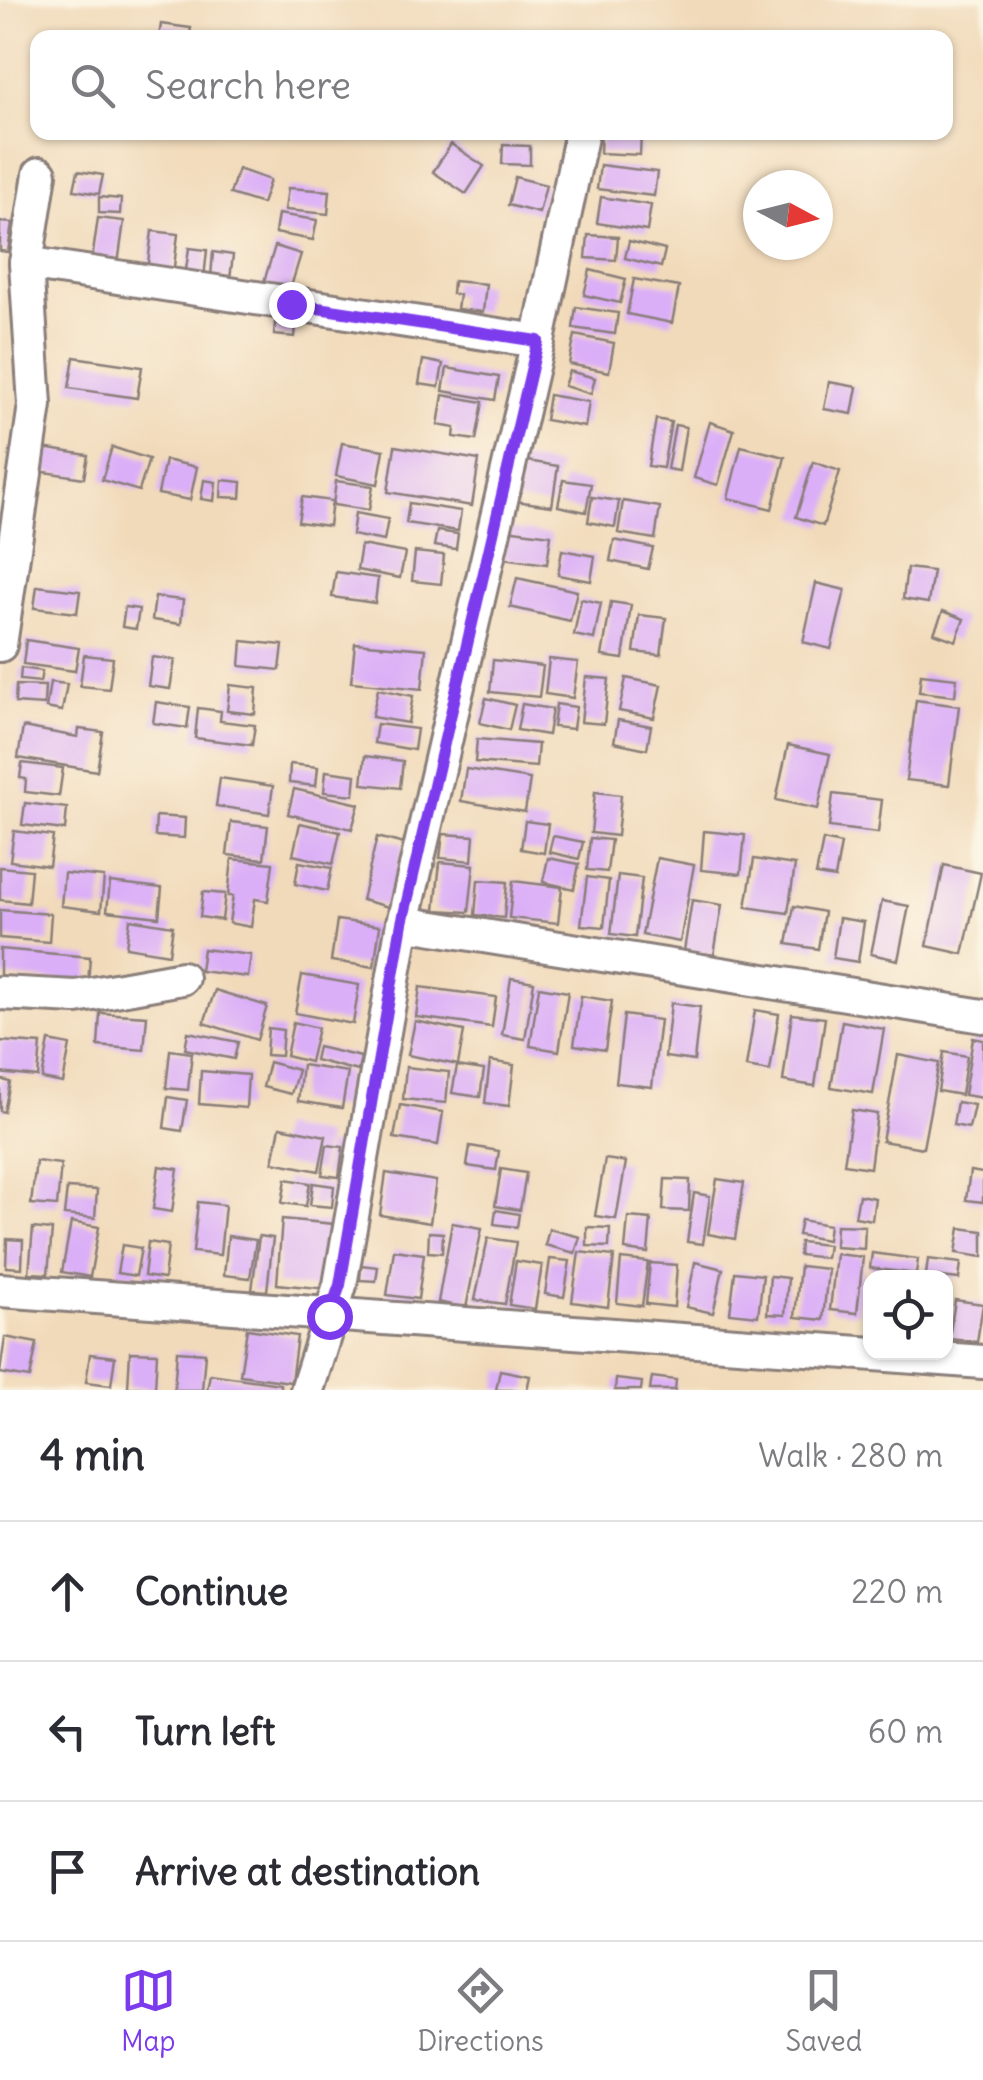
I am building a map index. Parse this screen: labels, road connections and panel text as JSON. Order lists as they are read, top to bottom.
{
  "north": "right",
  "page": {
    "search": "Search here",
    "heading": ["4 min", "Walk · 280 m"],
    "list": [
      ["Continue", "220 m"],
      ["Turn left", "60 m"],
      "Arrive at destination"
    ],
    "nav": ["Map", "Directions", "Saved"]
  }
}
